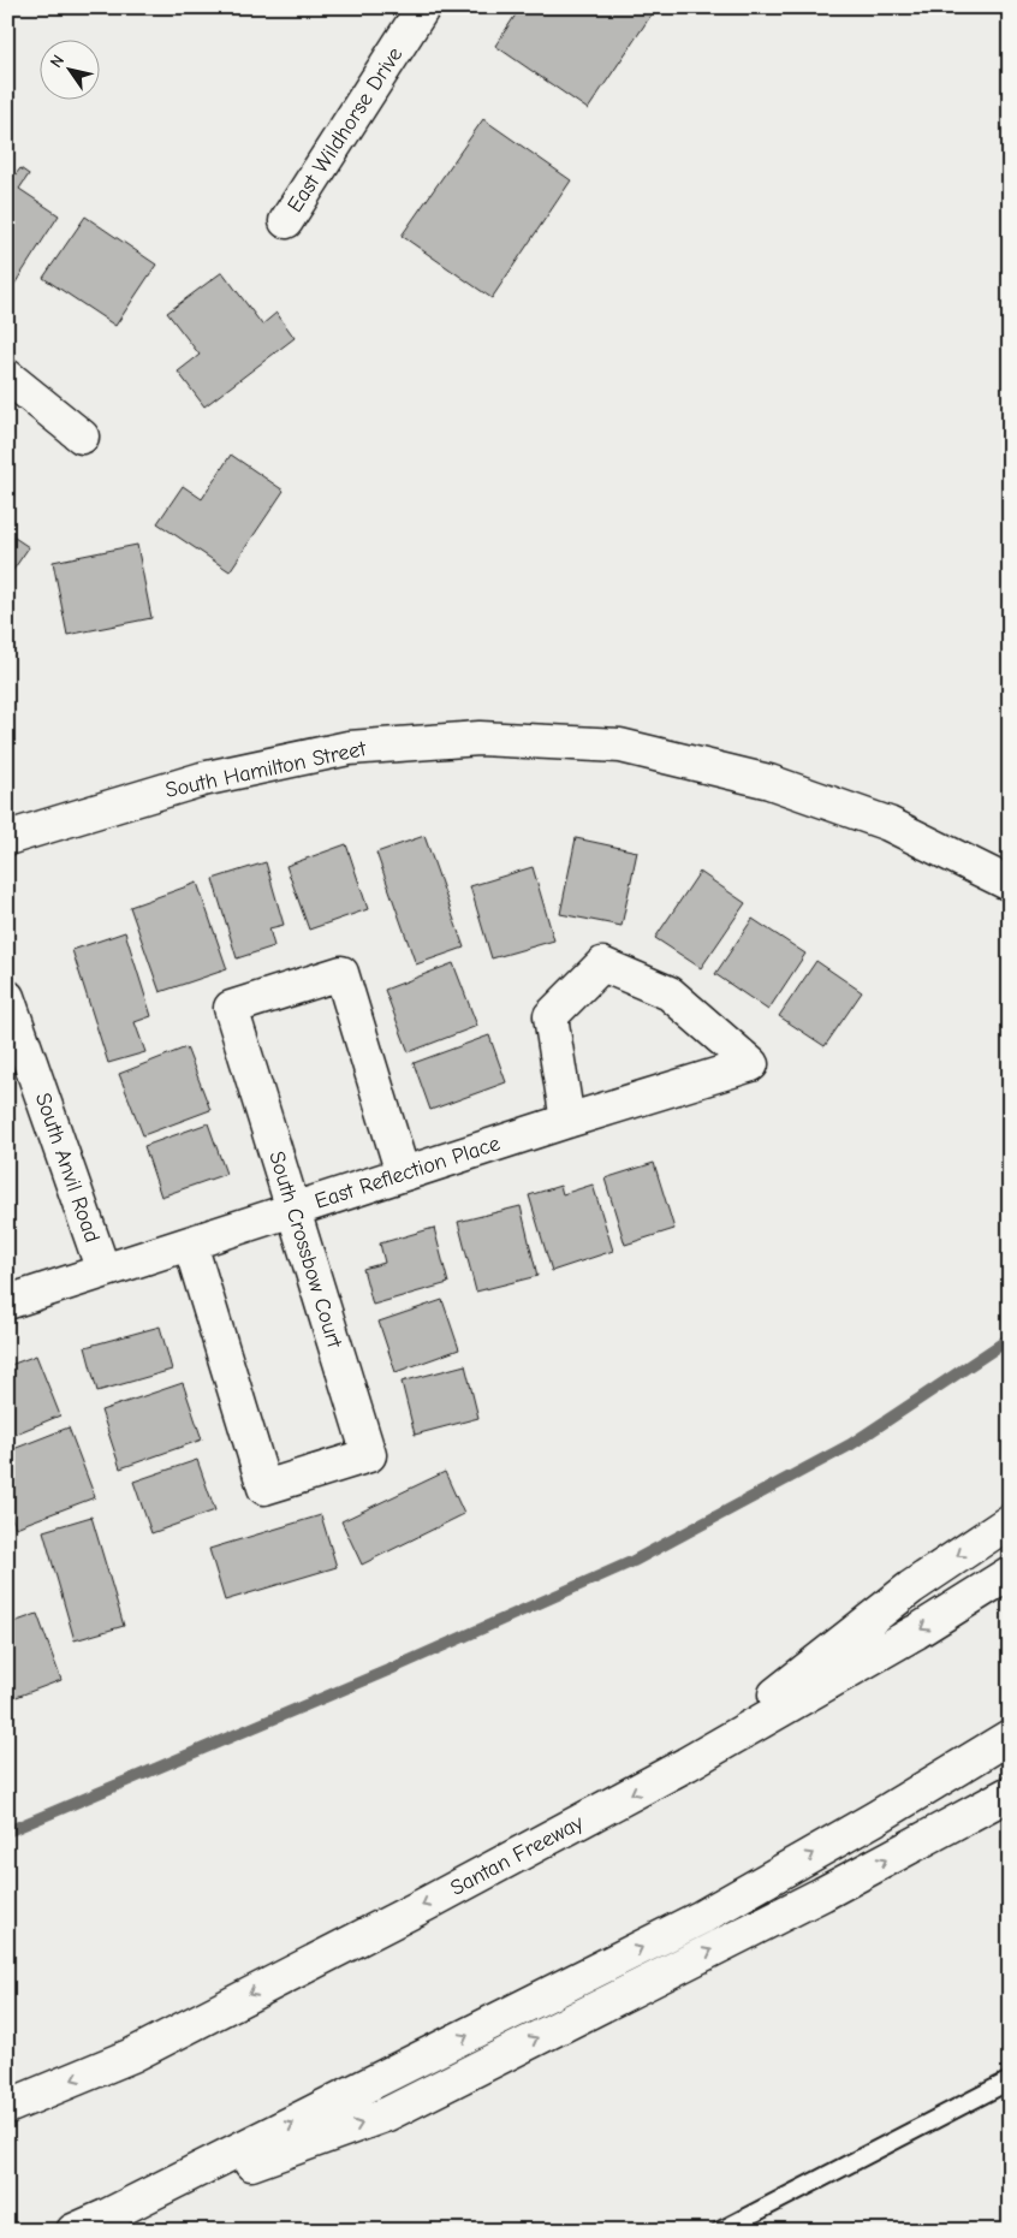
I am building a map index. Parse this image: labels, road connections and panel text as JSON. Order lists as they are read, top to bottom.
{
  "streets": {
    "main road": [
      "East Wildhorse Drive",
      "South Hamilton Street",
      "South Anvil Road",
      "East Reflection Place",
      "South Crossbow Court",
      "Santan Freeway"
    ]
  },
  "crossings": [
    ["South Anvil Road", "East Reflection Place"],
    ["East Reflection Place", "South Crossbow Court"]
  ],
  "north": "top left"
}
